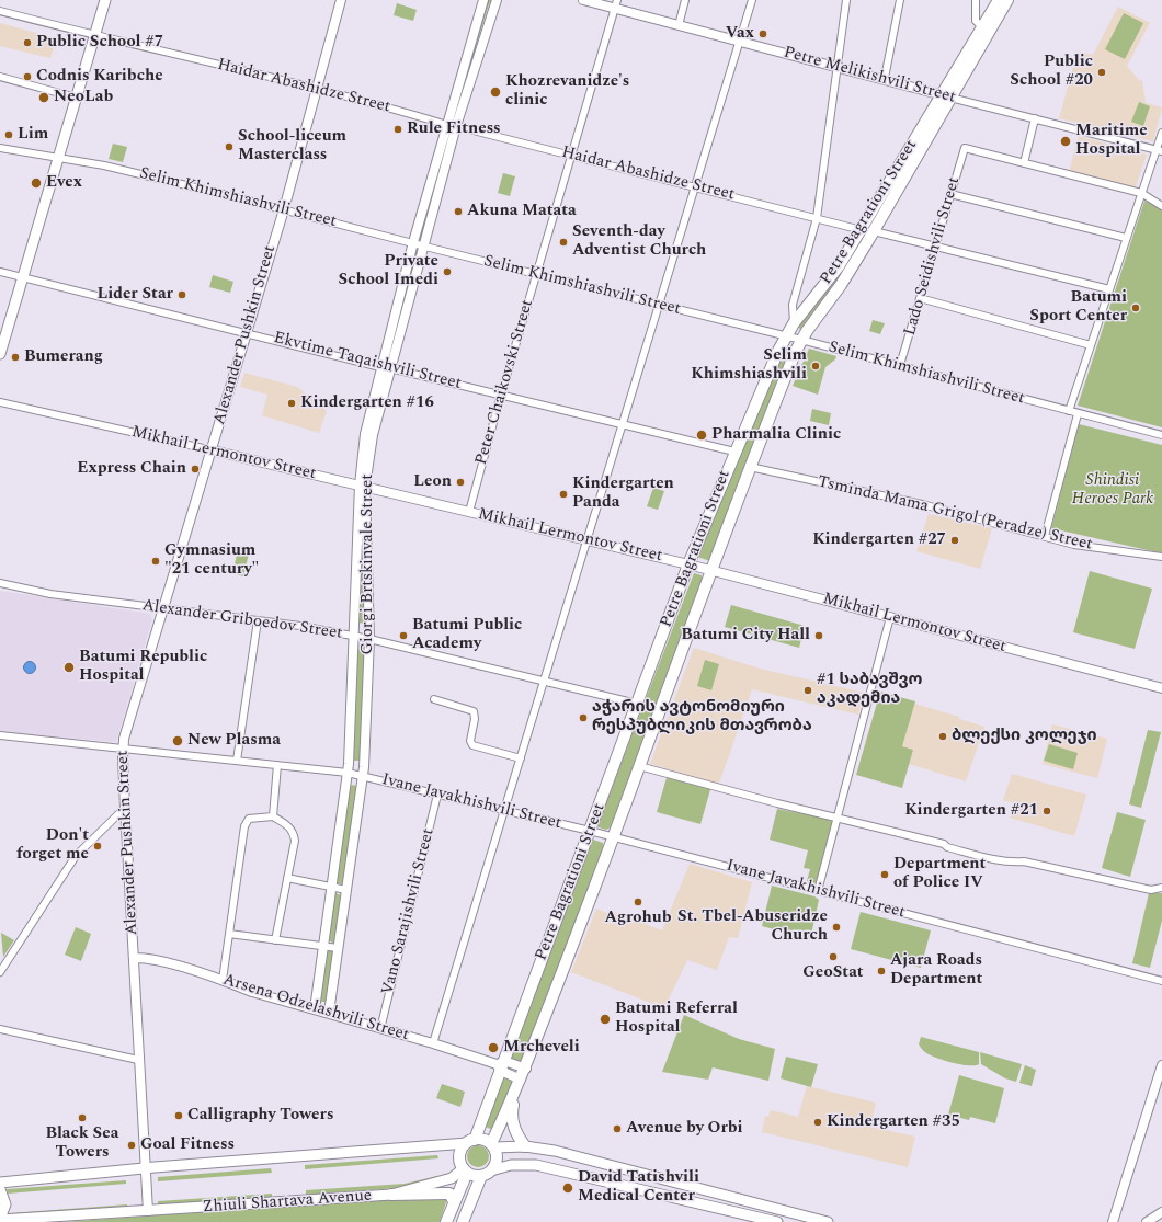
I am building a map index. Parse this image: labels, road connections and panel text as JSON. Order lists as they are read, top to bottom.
{
  "streets": {
    "main road": ["Petre Bagrationi Street", "Zhiuli Shartava Avenue"],
    "street": [
      "Petre Melikishvili Street",
      "Haidar Abashidze Street",
      "Selim Khimshiashvili Street",
      "Lado Seidishvili Street",
      "Alexander Pushkin Street",
      "Ekvtime Taqaishvili Street",
      "Peter Chaikovski Street",
      "Mikhail Lermontov Street",
      "Tsminda Mama Grigol (Peradze) Street",
      "Giorgi Brtskinvale Street",
      "Alexander Griboedov Street",
      "Ivane Javakhishvili Street",
      "Vano Sarajishvili Street",
      "Arsena Odzelashvili Street"
    ]
  },
  "crossings": [
    ["Petre Melikishvili Street", "Petre Bagrationi Street"],
    ["Petre Melikishvili Street", "Peter Chaikovski Street"],
    ["Haidar Abashidze Street", "Petre Bagrationi Street"],
    ["Haidar Abashidze Street", "Alexander Pushkin Street"],
    ["Haidar Abashidze Street", "Peter Chaikovski Street"],
    ["Haidar Abashidze Street", "Giorgi Brtskinvale Street"],
    ["Selim Khimshiashvili Street", "Petre Bagrationi Street"],
    ["Selim Khimshiashvili Street", "Lado Seidishvili Street"],
    ["Selim Khimshiashvili Street", "Alexander Pushkin Street"],
    ["Selim Khimshiashvili Street", "Peter Chaikovski Street"],
    ["Selim Khimshiashvili Street", "Giorgi Brtskinvale Street"],
    ["Petre Bagrationi Street", "Ekvtime Taqaishvili Street"],
    ["Petre Bagrationi Street", "Mikhail Lermontov Street"],
    ["Petre Bagrationi Street", "Tsminda Mama Grigol (Peradze) Street"],
    ["Petre Bagrationi Street", "Alexander Griboedov Street"],
    ["Petre Bagrationi Street", "Ivane Javakhishvili Street"],
    ["Petre Bagrationi Street", "Arsena Odzelashvili Street"],
    ["Petre Bagrationi Street", "Zhiuli Shartava Avenue"],
    ["Alexander Pushkin Street", "Ekvtime Taqaishvili Street"],
    ["Alexander Pushkin Street", "Mikhail Lermontov Street"],
    ["Alexander Pushkin Street", "Alexander Griboedov Street"],
    ["Alexander Pushkin Street", "Ivane Javakhishvili Street"],
    ["Alexander Pushkin Street", "Arsena Odzelashvili Street"],
    ["Alexander Pushkin Street", "Zhiuli Shartava Avenue"],
    ["Ekvtime Taqaishvili Street", "Peter Chaikovski Street"],
    ["Ekvtime Taqaishvili Street", "Giorgi Brtskinvale Street"],
    ["Peter Chaikovski Street", "Mikhail Lermontov Street"],
    ["Mikhail Lermontov Street", "Giorgi Brtskinvale Street"],
    ["Giorgi Brtskinvale Street", "Alexander Griboedov Street"],
    ["Giorgi Brtskinvale Street", "Ivane Javakhishvili Street"],
    ["Giorgi Brtskinvale Street", "Arsena Odzelashvili Street"],
    ["Ivane Javakhishvili Street", "Vano Sarajishvili Street"],
    ["Vano Sarajishvili Street", "Arsena Odzelashvili Street"]
  ],
  "parks": ["Shindisi Heroes Park"],
  "places": [
    "Vax",
    "Public School #7",
    "Public School #20",
    "Codnis Karibche",
    "Khozrevanidze's clinic",
    "NeoLab",
    "Rule Fitness",
    "Lim",
    "Maritime Hospital",
    "School-liceum Masterclass",
    "Evex",
    "Akuna Matata",
    "Seventh-day Adventist Church",
    "Private School Imedi",
    "Lider Star",
    "Batumi Sport Center",
    "Bumerang",
    "Selim Khimshiashvili",
    "Kindergarten #16",
    "Pharmalia Clinic",
    "Express Chain",
    "Leon",
    "Kindergarten Panda",
    "Kindergarten #27",
    "Gymnasium \"21 century\"",
    "Batumi Public Academy",
    "Batumi City Hall",
    "Batumi Republic Hospital",
    "#1 საბავშვო აკადემია",
    "აჭარის ავტონომიური რესპუბლიკის მთავრობა",
    "ბლექსი კოლეჯი",
    "New Plasma",
    "Kindergarten #21",
    "Don't forget me",
    "Department of Police IV",
    "Agrohub",
    "St. Tbel-Abuseridze Church",
    "GeoStat",
    "Ajara Roads Department",
    "Batumi Referral Hospital",
    "Mrcheveli",
    "Calligraphy Towers",
    "Black Sea Towers",
    "Kindergarten #35",
    "Avenue by Orbi",
    "Goal Fitness",
    "David Tatishvili Medical Center"
  ]
}
